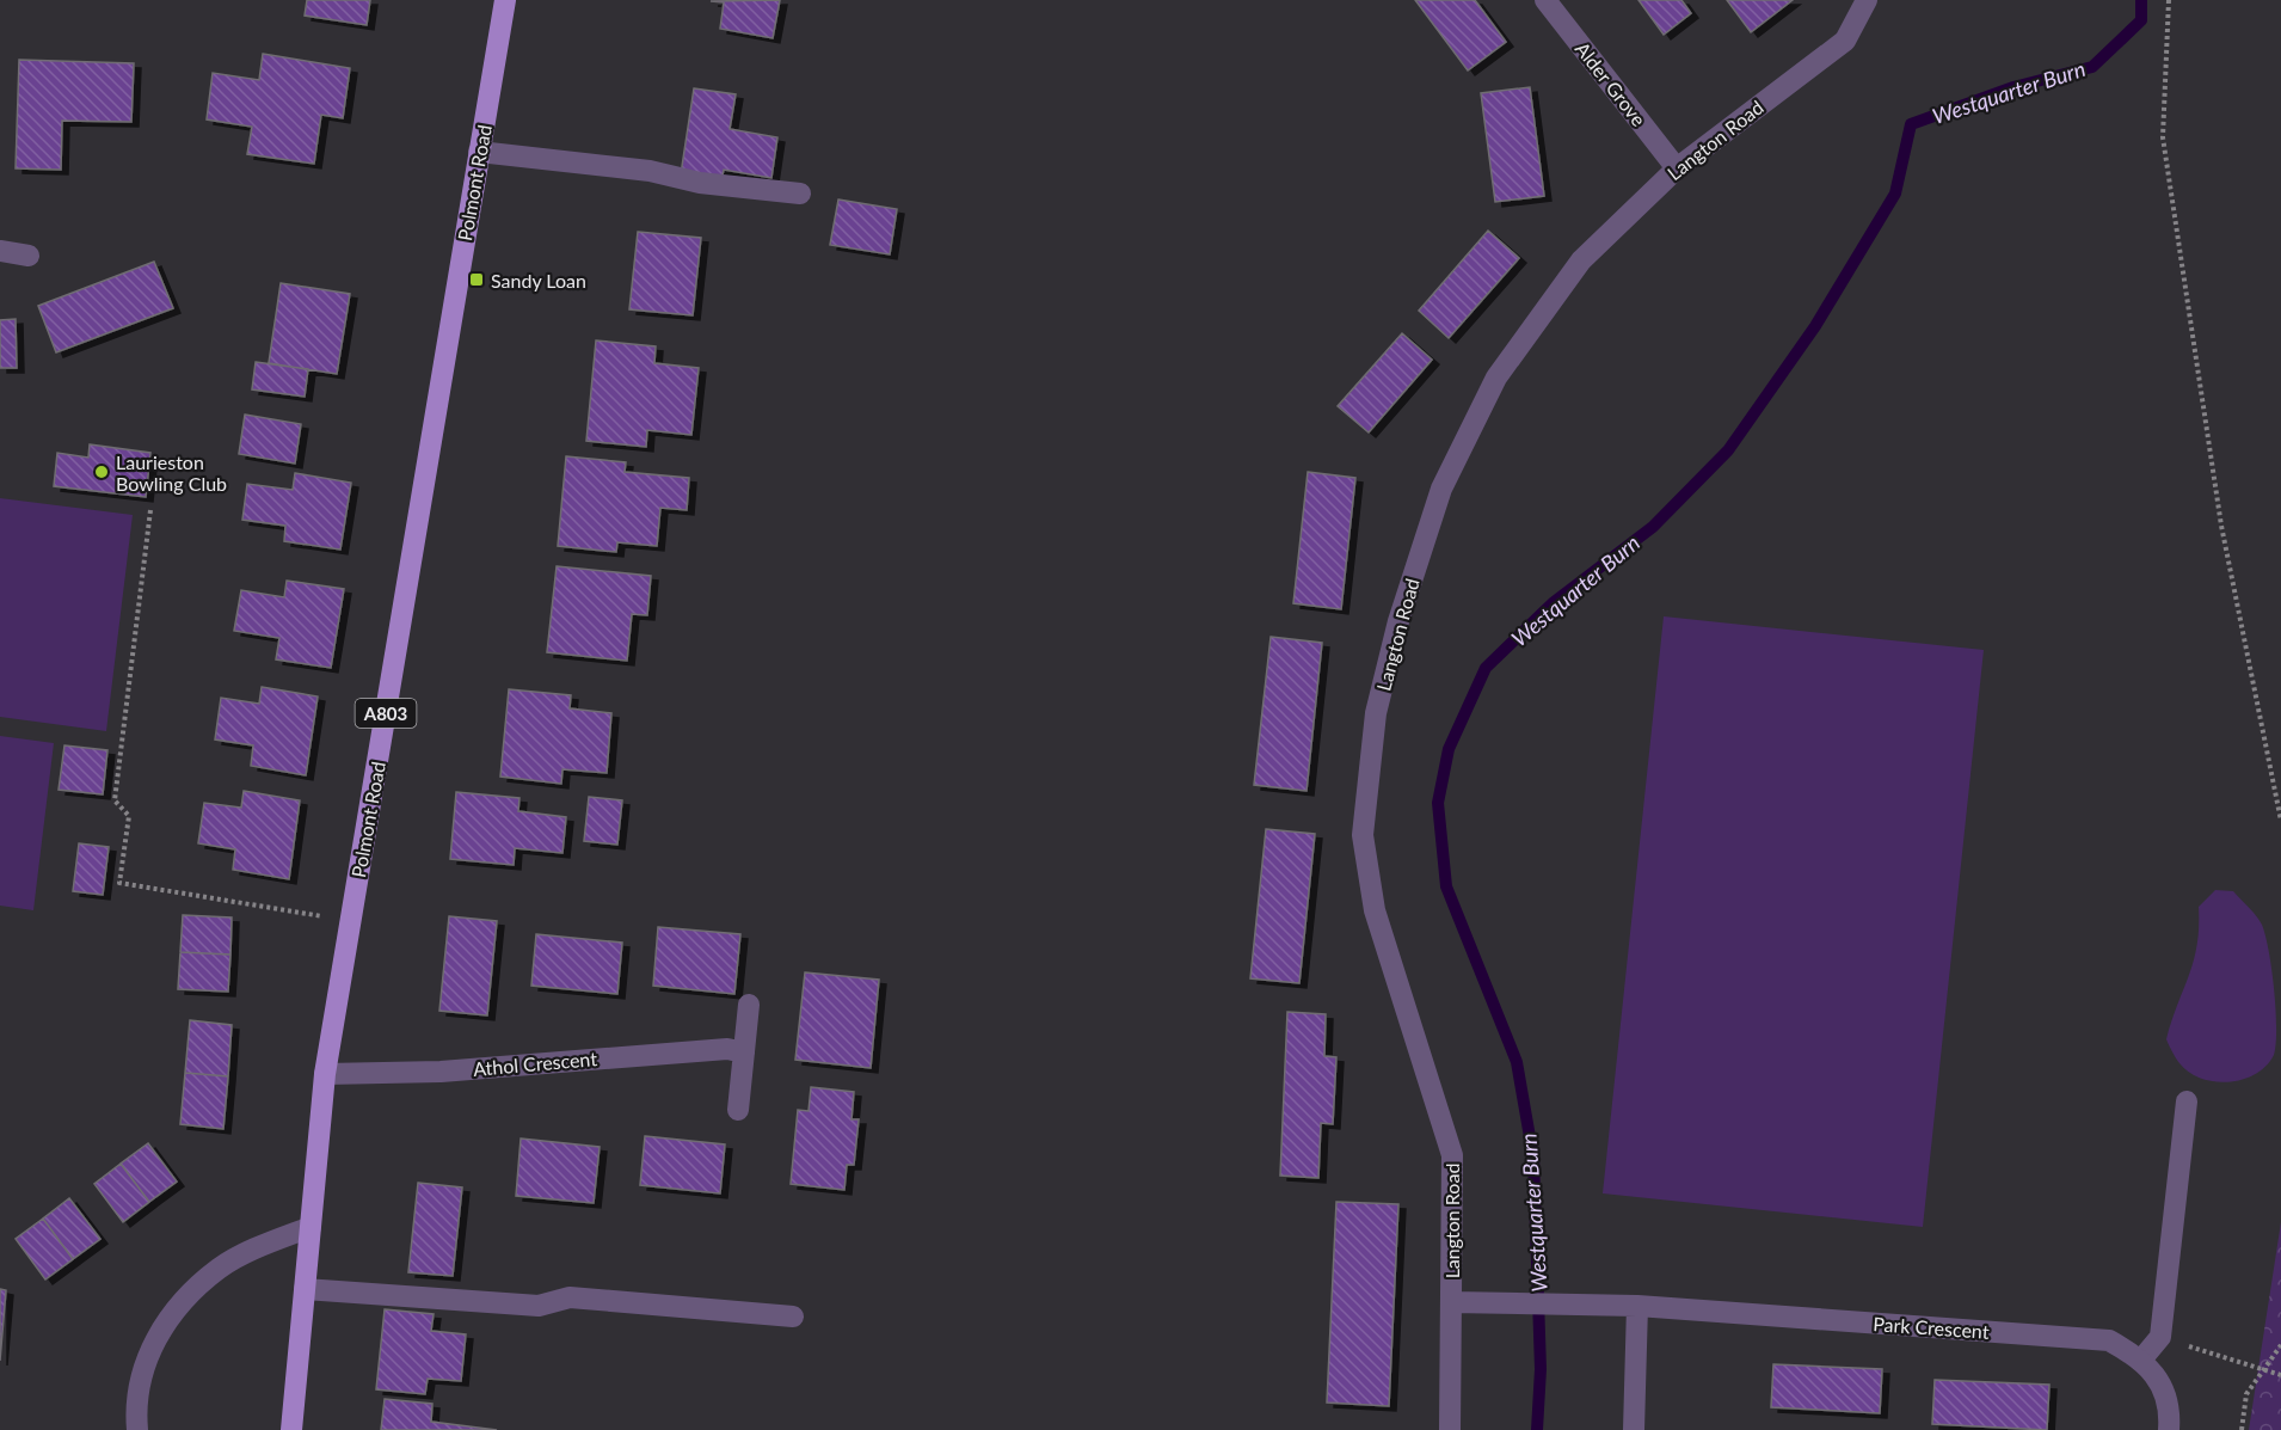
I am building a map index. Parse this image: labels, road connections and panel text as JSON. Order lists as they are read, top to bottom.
{
  "streets": {
    "main road": ["Polmont Road", "A803"],
    "street": [
      "Alder Grove",
      "Langton Road",
      "Athol Crescent",
      "Park Crescent"
    ]
  },
  "crossings": [
    ["Alder Grove", "Langton Road"],
    ["Langton Road", "Park Crescent"],
    ["Polmont Road", "Athol Crescent"]
  ],
  "water": ["Westquarter Burn"],
  "places": {
    "transit": ["Sandy Loan"],
    "other": ["Laurieston Bowling Club"]
  }
}
